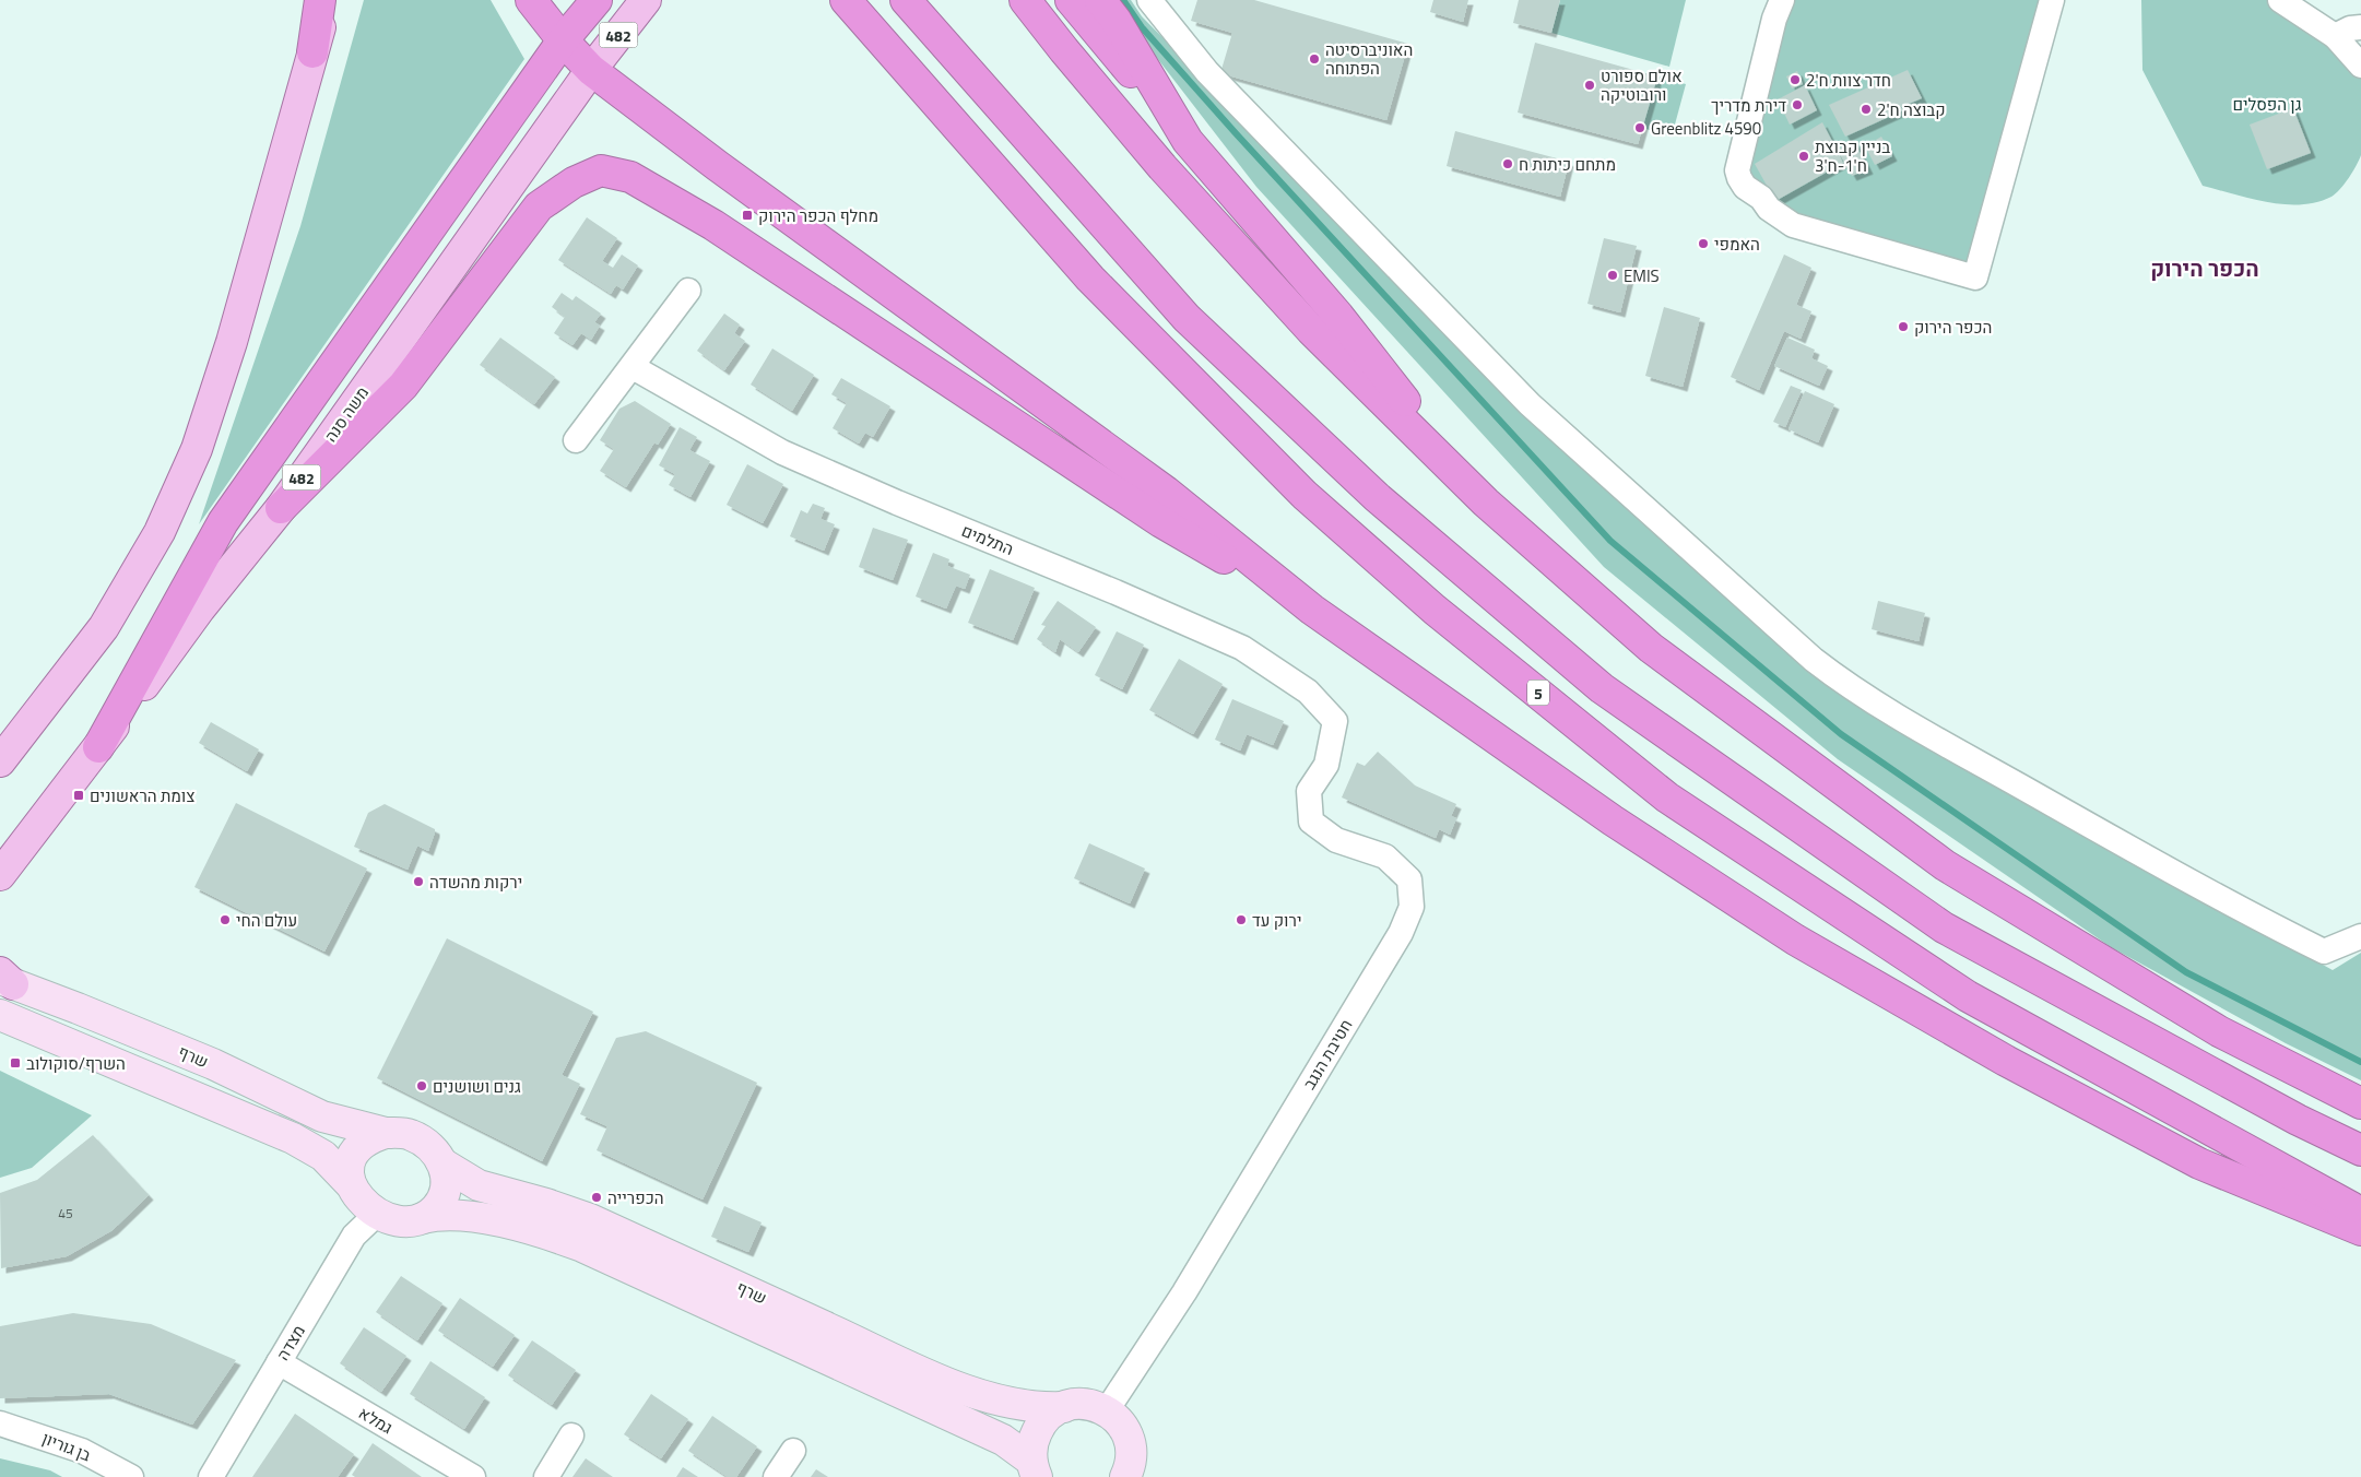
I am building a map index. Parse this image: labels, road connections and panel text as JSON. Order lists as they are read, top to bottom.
{
  "streets": {
    "highway": ["5"],
    "main road": ["482", "משה סנה"],
    "street": [
      "התלמים",
      "חטיבת הנגב",
      "שרף",
      "מצדה",
      "גמלא",
      "בן גוריון"
    ]
  },
  "crossings": [
    ["התלמים", "חטיבת הנגב"],
    ["חטיבת הנגב", "שרף"],
    ["שרף", "מצדה"],
    ["מצדה", "גמלא"]
  ],
  "districts": ["הכפר הירוק"],
  "parks": ["גן הפסלים"],
  "places": {
    "other": [
      "האוניברסיטה הפתוחה",
      "חדר צוות ח'2",
      "אולם ספורט ורובוטיקה",
      "דירת מדריך",
      "קבוצה ח'2",
      "Greenblitz 4590",
      "בניין קבוצת ח'1-ח'3",
      "מתחם כיתות ח",
      "האמפי",
      "EMIS",
      "הכפר הירוק",
      "ירקות מהשדה",
      "עולם החי",
      "ירוק עד",
      "גנים ושושנים",
      "הכפרייה"
    ],
    "transit": ["מחלף הכפר הירוק", "צומת הראשונים", "השרף/סוקולוב"]
  },
  "house_numbers": ["45"]
}
